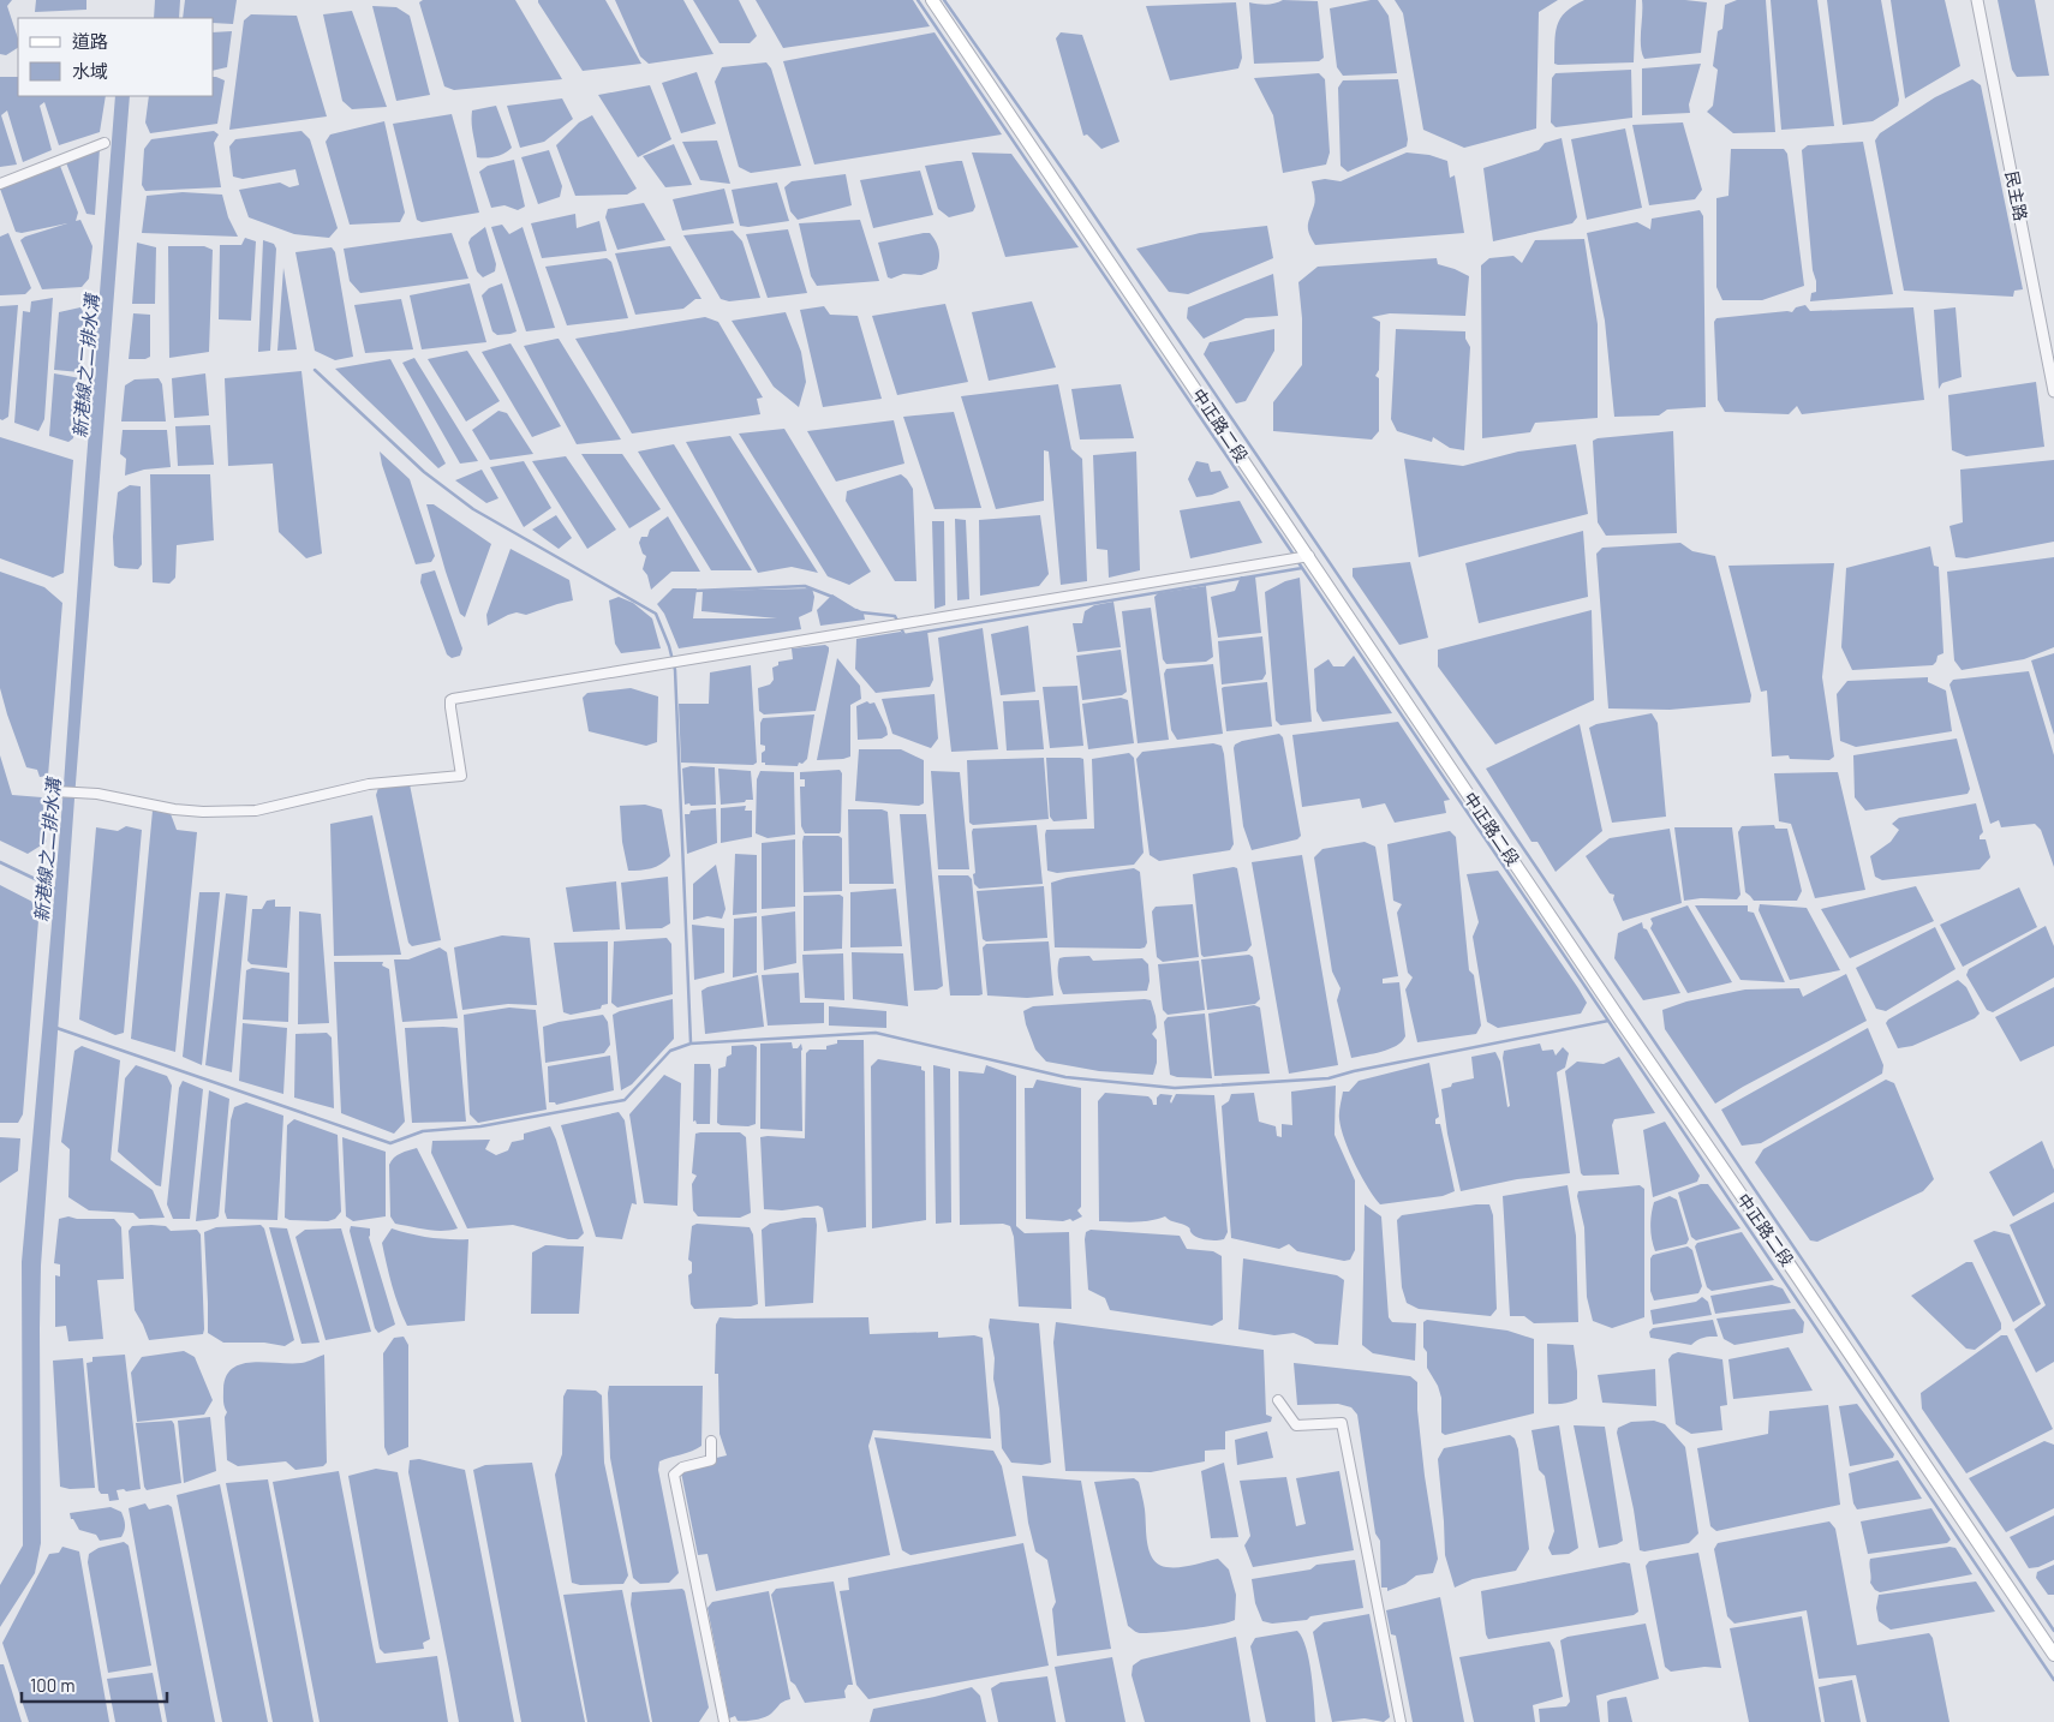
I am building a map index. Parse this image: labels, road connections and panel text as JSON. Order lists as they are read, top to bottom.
{
  "streets": {
    "main road": ["中正路二段"],
    "street": ["民主路"]
  },
  "water": ["新港線之二排水溝"],
  "legend": ["道路", "水域"],
  "scale_bar": "100 m"
}
